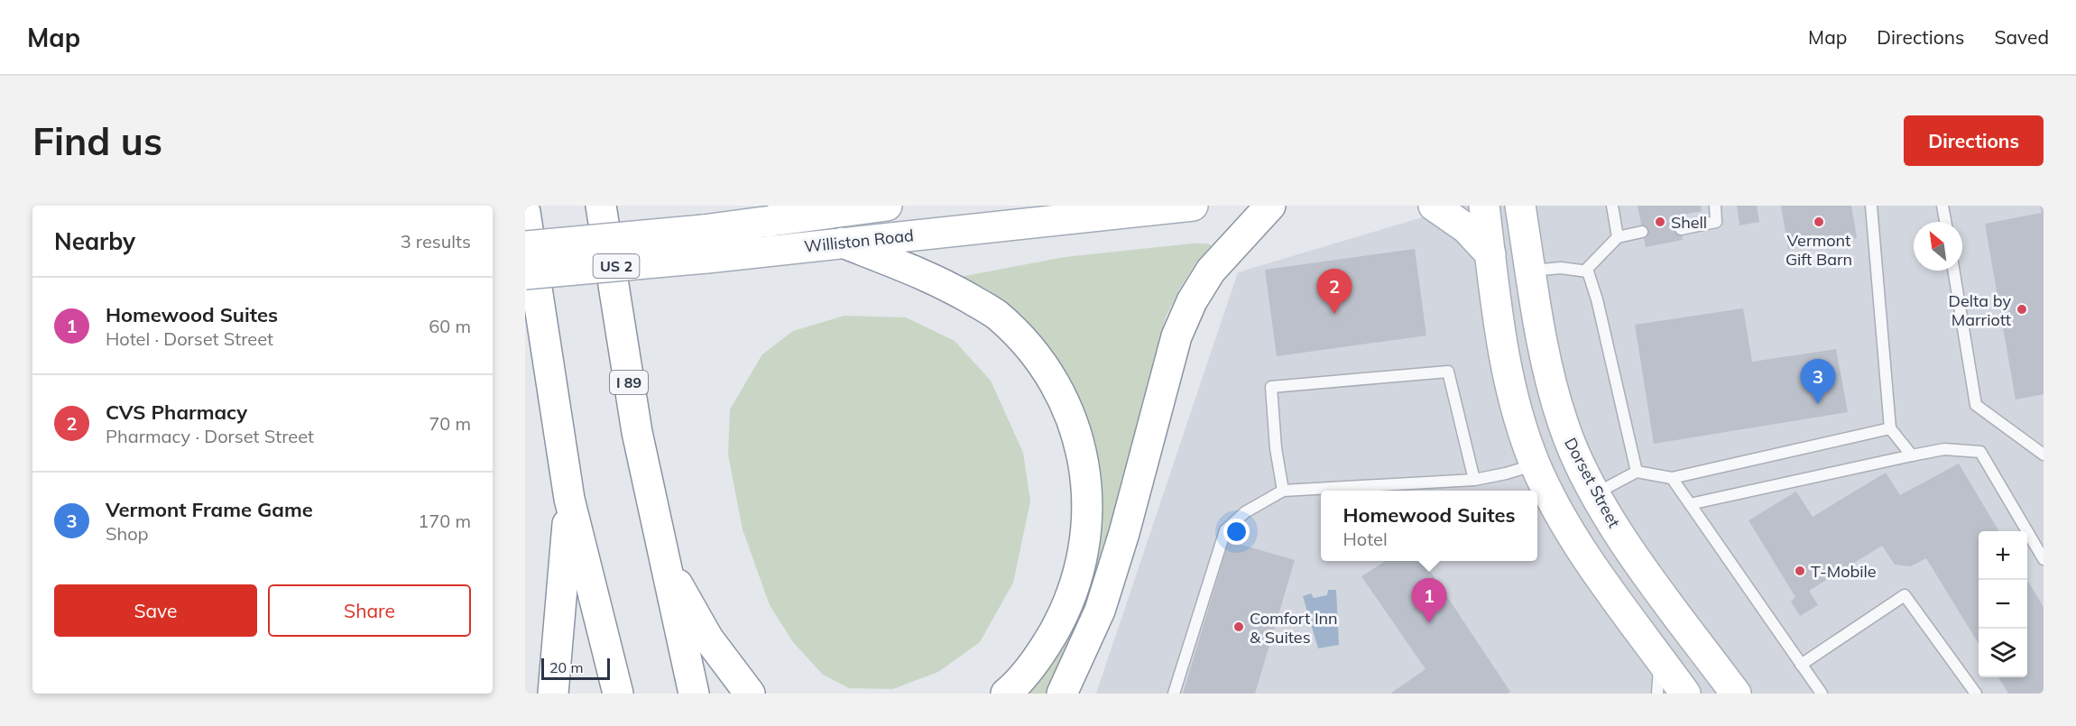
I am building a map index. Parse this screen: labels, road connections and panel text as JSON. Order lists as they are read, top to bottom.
{
  "streets": {
    "main road": [
      "Williston Road",
      "US 2",
      "I 89",
      "Dorset Street"
    ]
  },
  "places": [
    "Shell",
    "Vermont Gift Barn",
    "Delta by Marriott",
    "T-Mobile",
    "Comfort Inn & Suites"
  ],
  "scale_bar": "20 m",
  "north": "top left",
  "page": {
    "header": "Map",
    "nav": ["Map", "Directions", "Saved"],
    "buttons": [
      "Directions",
      ["Save", "Share"]
    ],
    "title": "Find us",
    "heading": ["Nearby", "3 results"],
    "pins": ["2", "3", "1"],
    "list": [
      {
        "mark": "1",
        "name": "Homewood Suites",
        "note": "Hotel · Dorset Street",
        "value": "60 m"
      },
      {
        "mark": "2",
        "name": "CVS Pharmacy",
        "note": "Pharmacy · Dorset Street",
        "value": "70 m"
      },
      {
        "mark": "3",
        "name": "Vermont Frame Game",
        "note": "Shop",
        "value": "170 m"
      }
    ],
    "popup": ["Homewood Suites", "Hotel"],
    "map_buttons": ["+", "−"],
    "scale": "20 m"
  }
}
